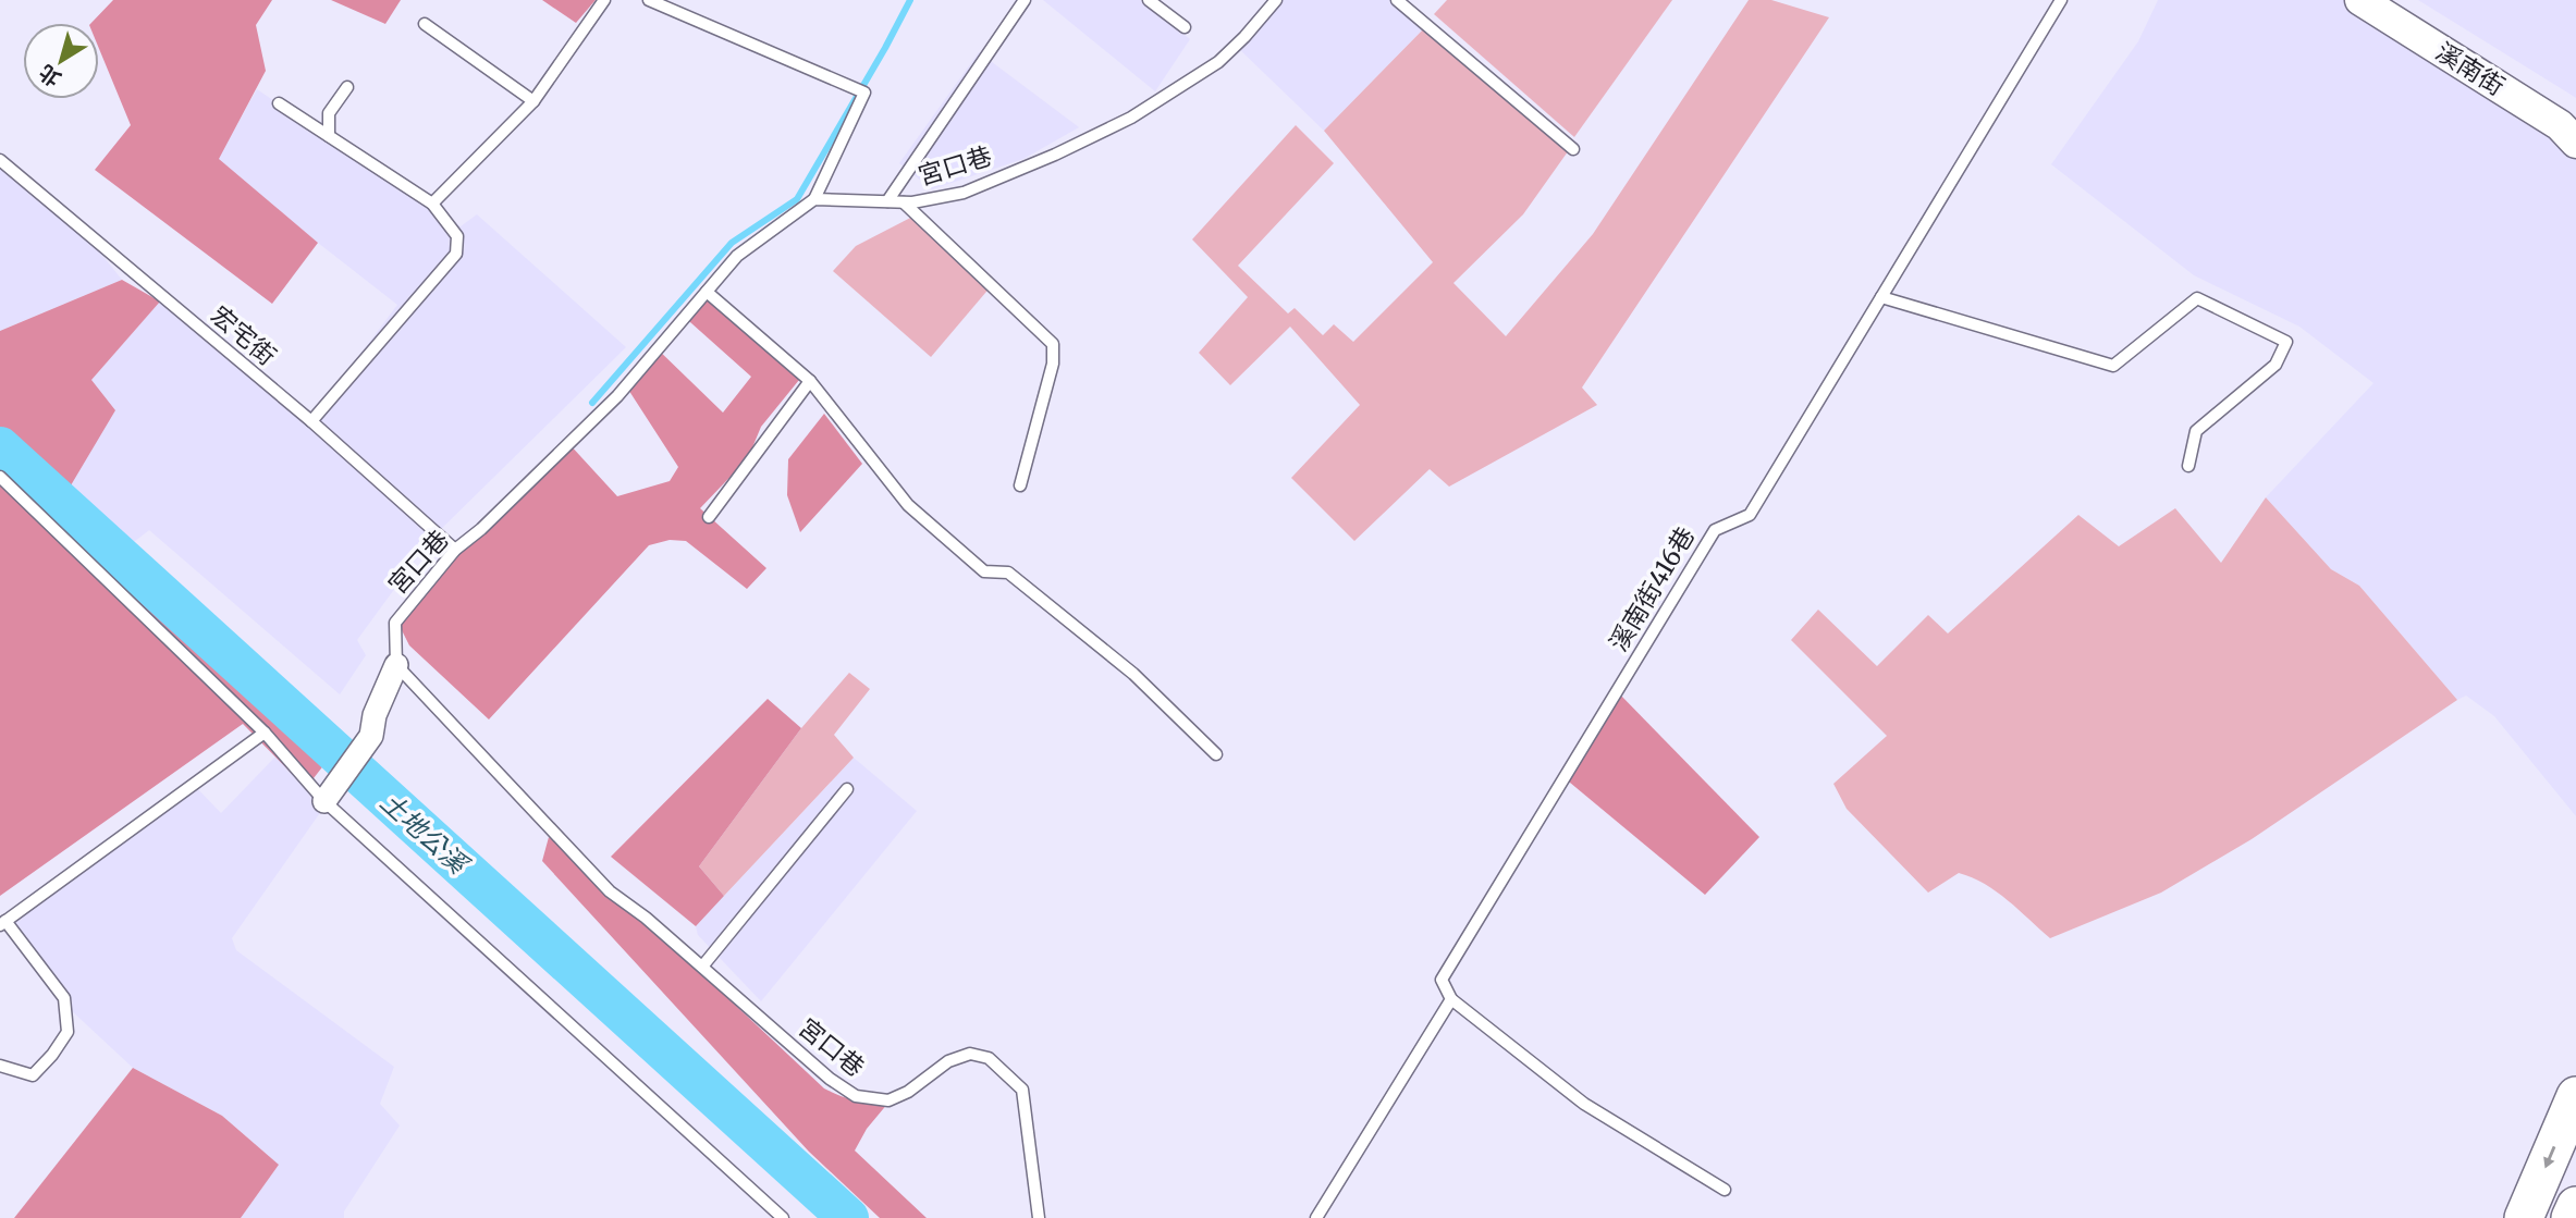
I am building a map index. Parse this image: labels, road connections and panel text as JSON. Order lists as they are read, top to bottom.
{
  "streets": {
    "street": ["溪南街"],
    "lane": ["宮口巷", "宏宅街", "溪南街416巷"]
  },
  "crossings": [
    ["宮口巷", "宏宅街"]
  ],
  "water": ["土地公溪"],
  "north": "bottom left"
}
